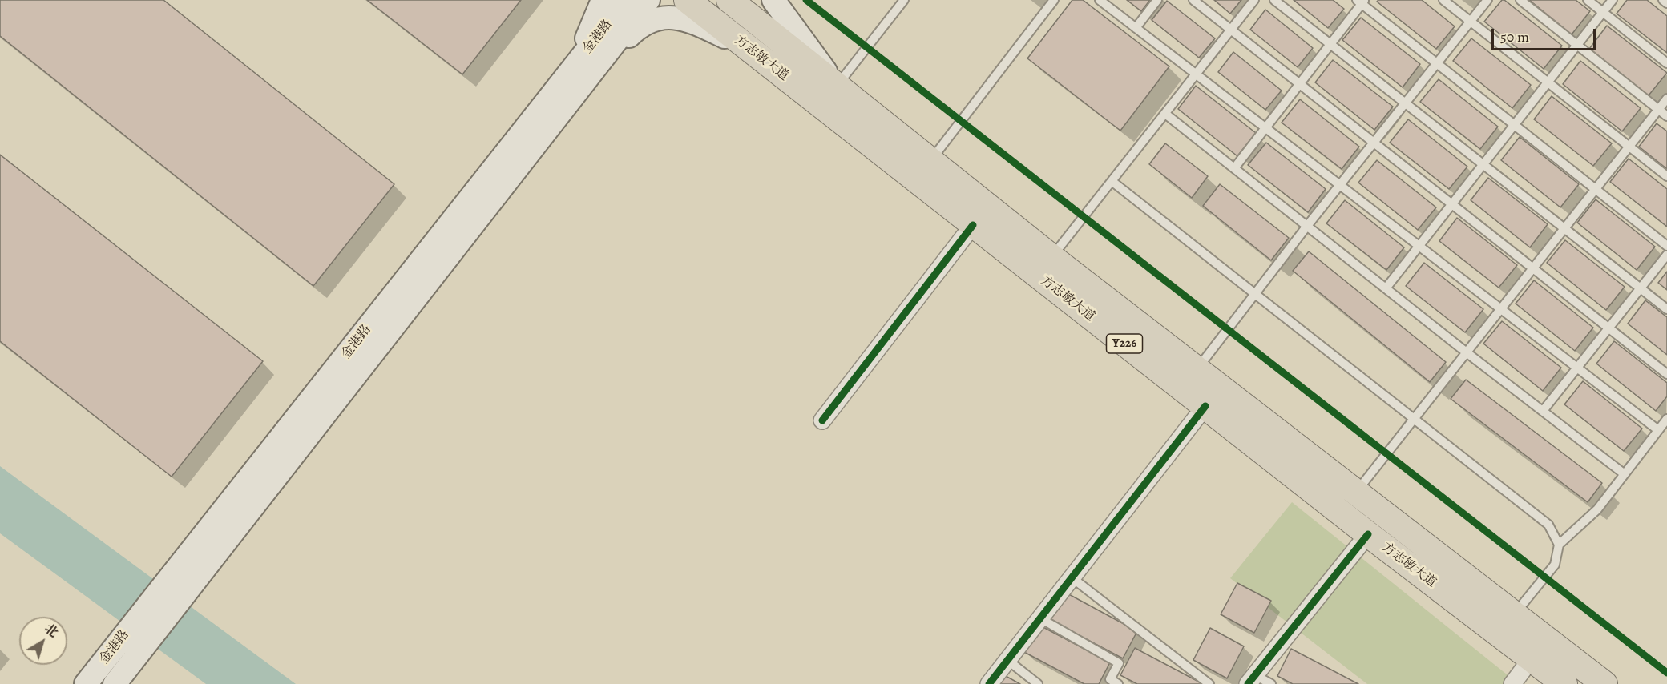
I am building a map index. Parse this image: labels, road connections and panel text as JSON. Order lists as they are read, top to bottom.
{
  "streets": {
    "main road": ["金港路", "方志敏大道", "Y226"]
  },
  "scale_bar": "50 m",
  "north": "top right"
}
